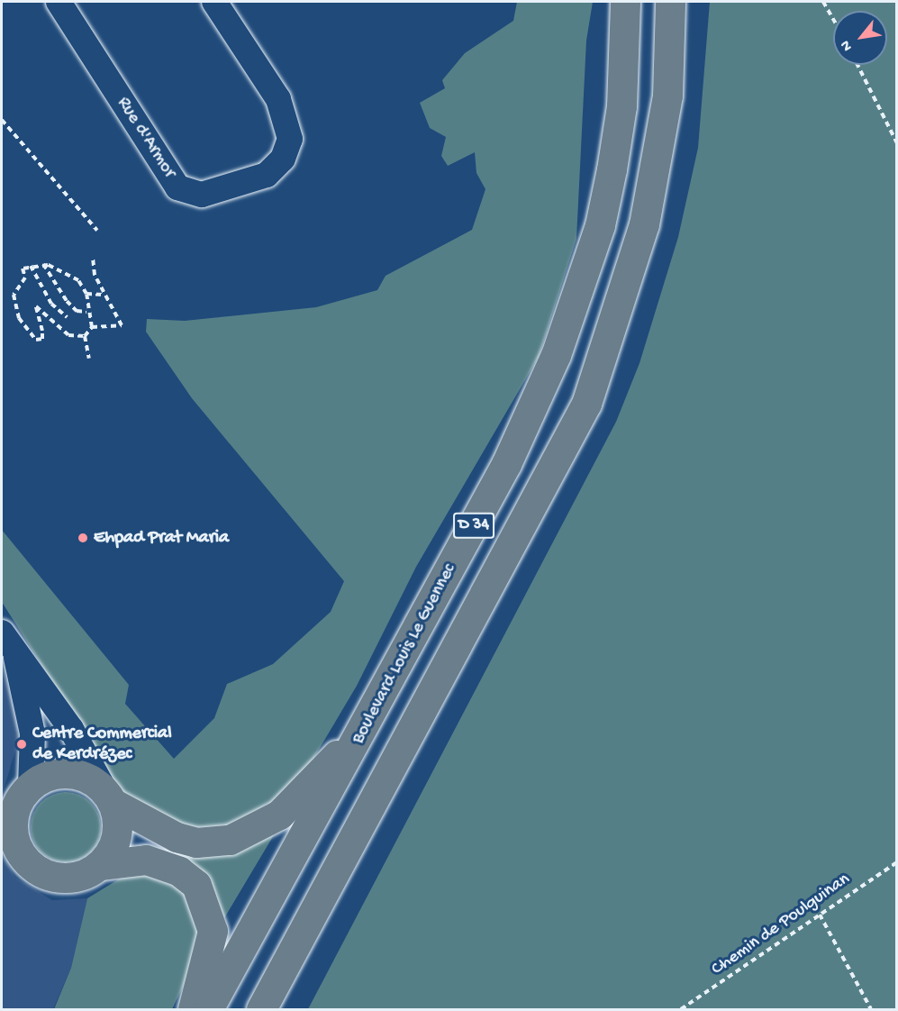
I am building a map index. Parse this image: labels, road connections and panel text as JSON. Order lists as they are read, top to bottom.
{
  "streets": {
    "main road": ["D 34", "Boulevard Louis Le Guennec"],
    "street": ["Rue d'Armor"],
    "path": ["Chemin de Poulguinan"]
  },
  "places": ["Ehpad Prat Maria", "Centre Commercial de Kerdrézec"],
  "north": "bottom left"
}
